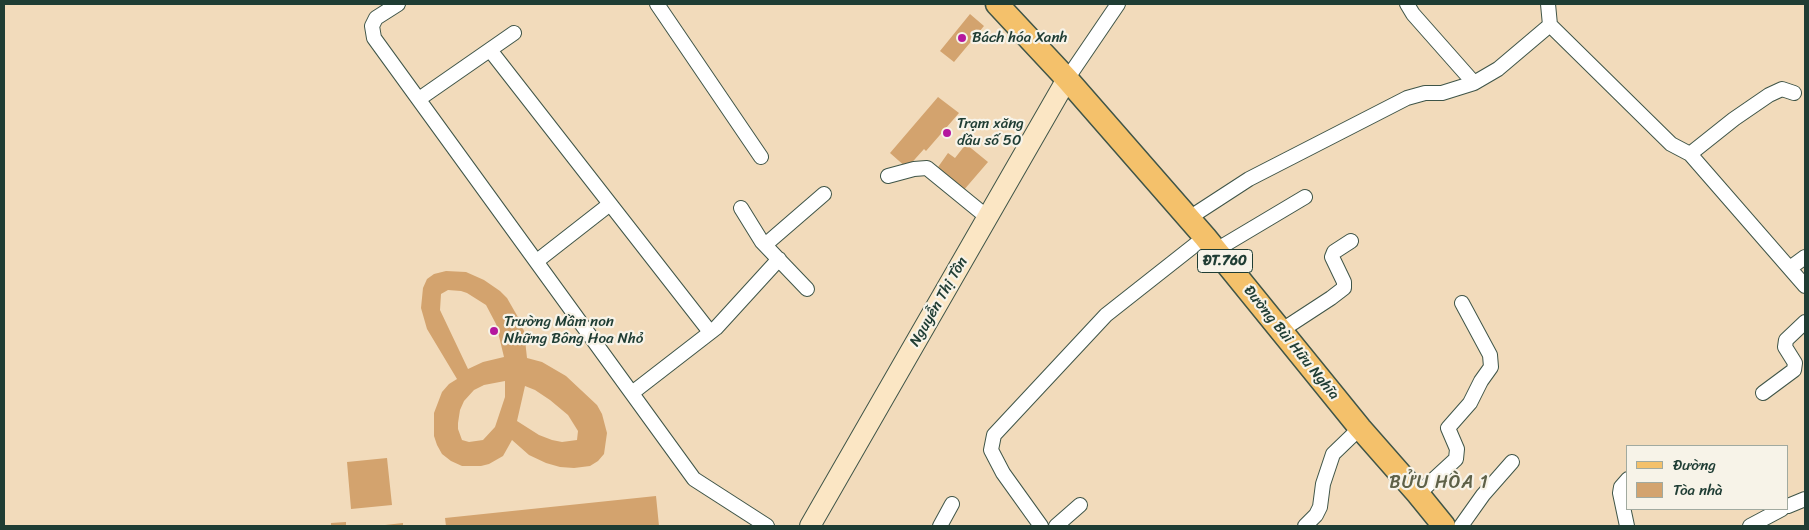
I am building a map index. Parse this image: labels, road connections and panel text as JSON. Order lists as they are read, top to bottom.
{
  "streets": {
    "main road": ["ĐT.760", "Đường Bùi Hữu Nghĩa"],
    "street": ["Nguyễn Thị Tồn"]
  },
  "crossings": [
    ["Nguyễn Thị Tồn", "Đường Bùi Hữu Nghĩa"]
  ],
  "districts": ["BỬU HÒA 1"],
  "places": ["Bách hóa Xanh", "Trạm xăng dầu số 50", "Trường Mầm non Những Bông Hoa Nhỏ"],
  "legend": ["Đường", "Tòa nhà"]
}
